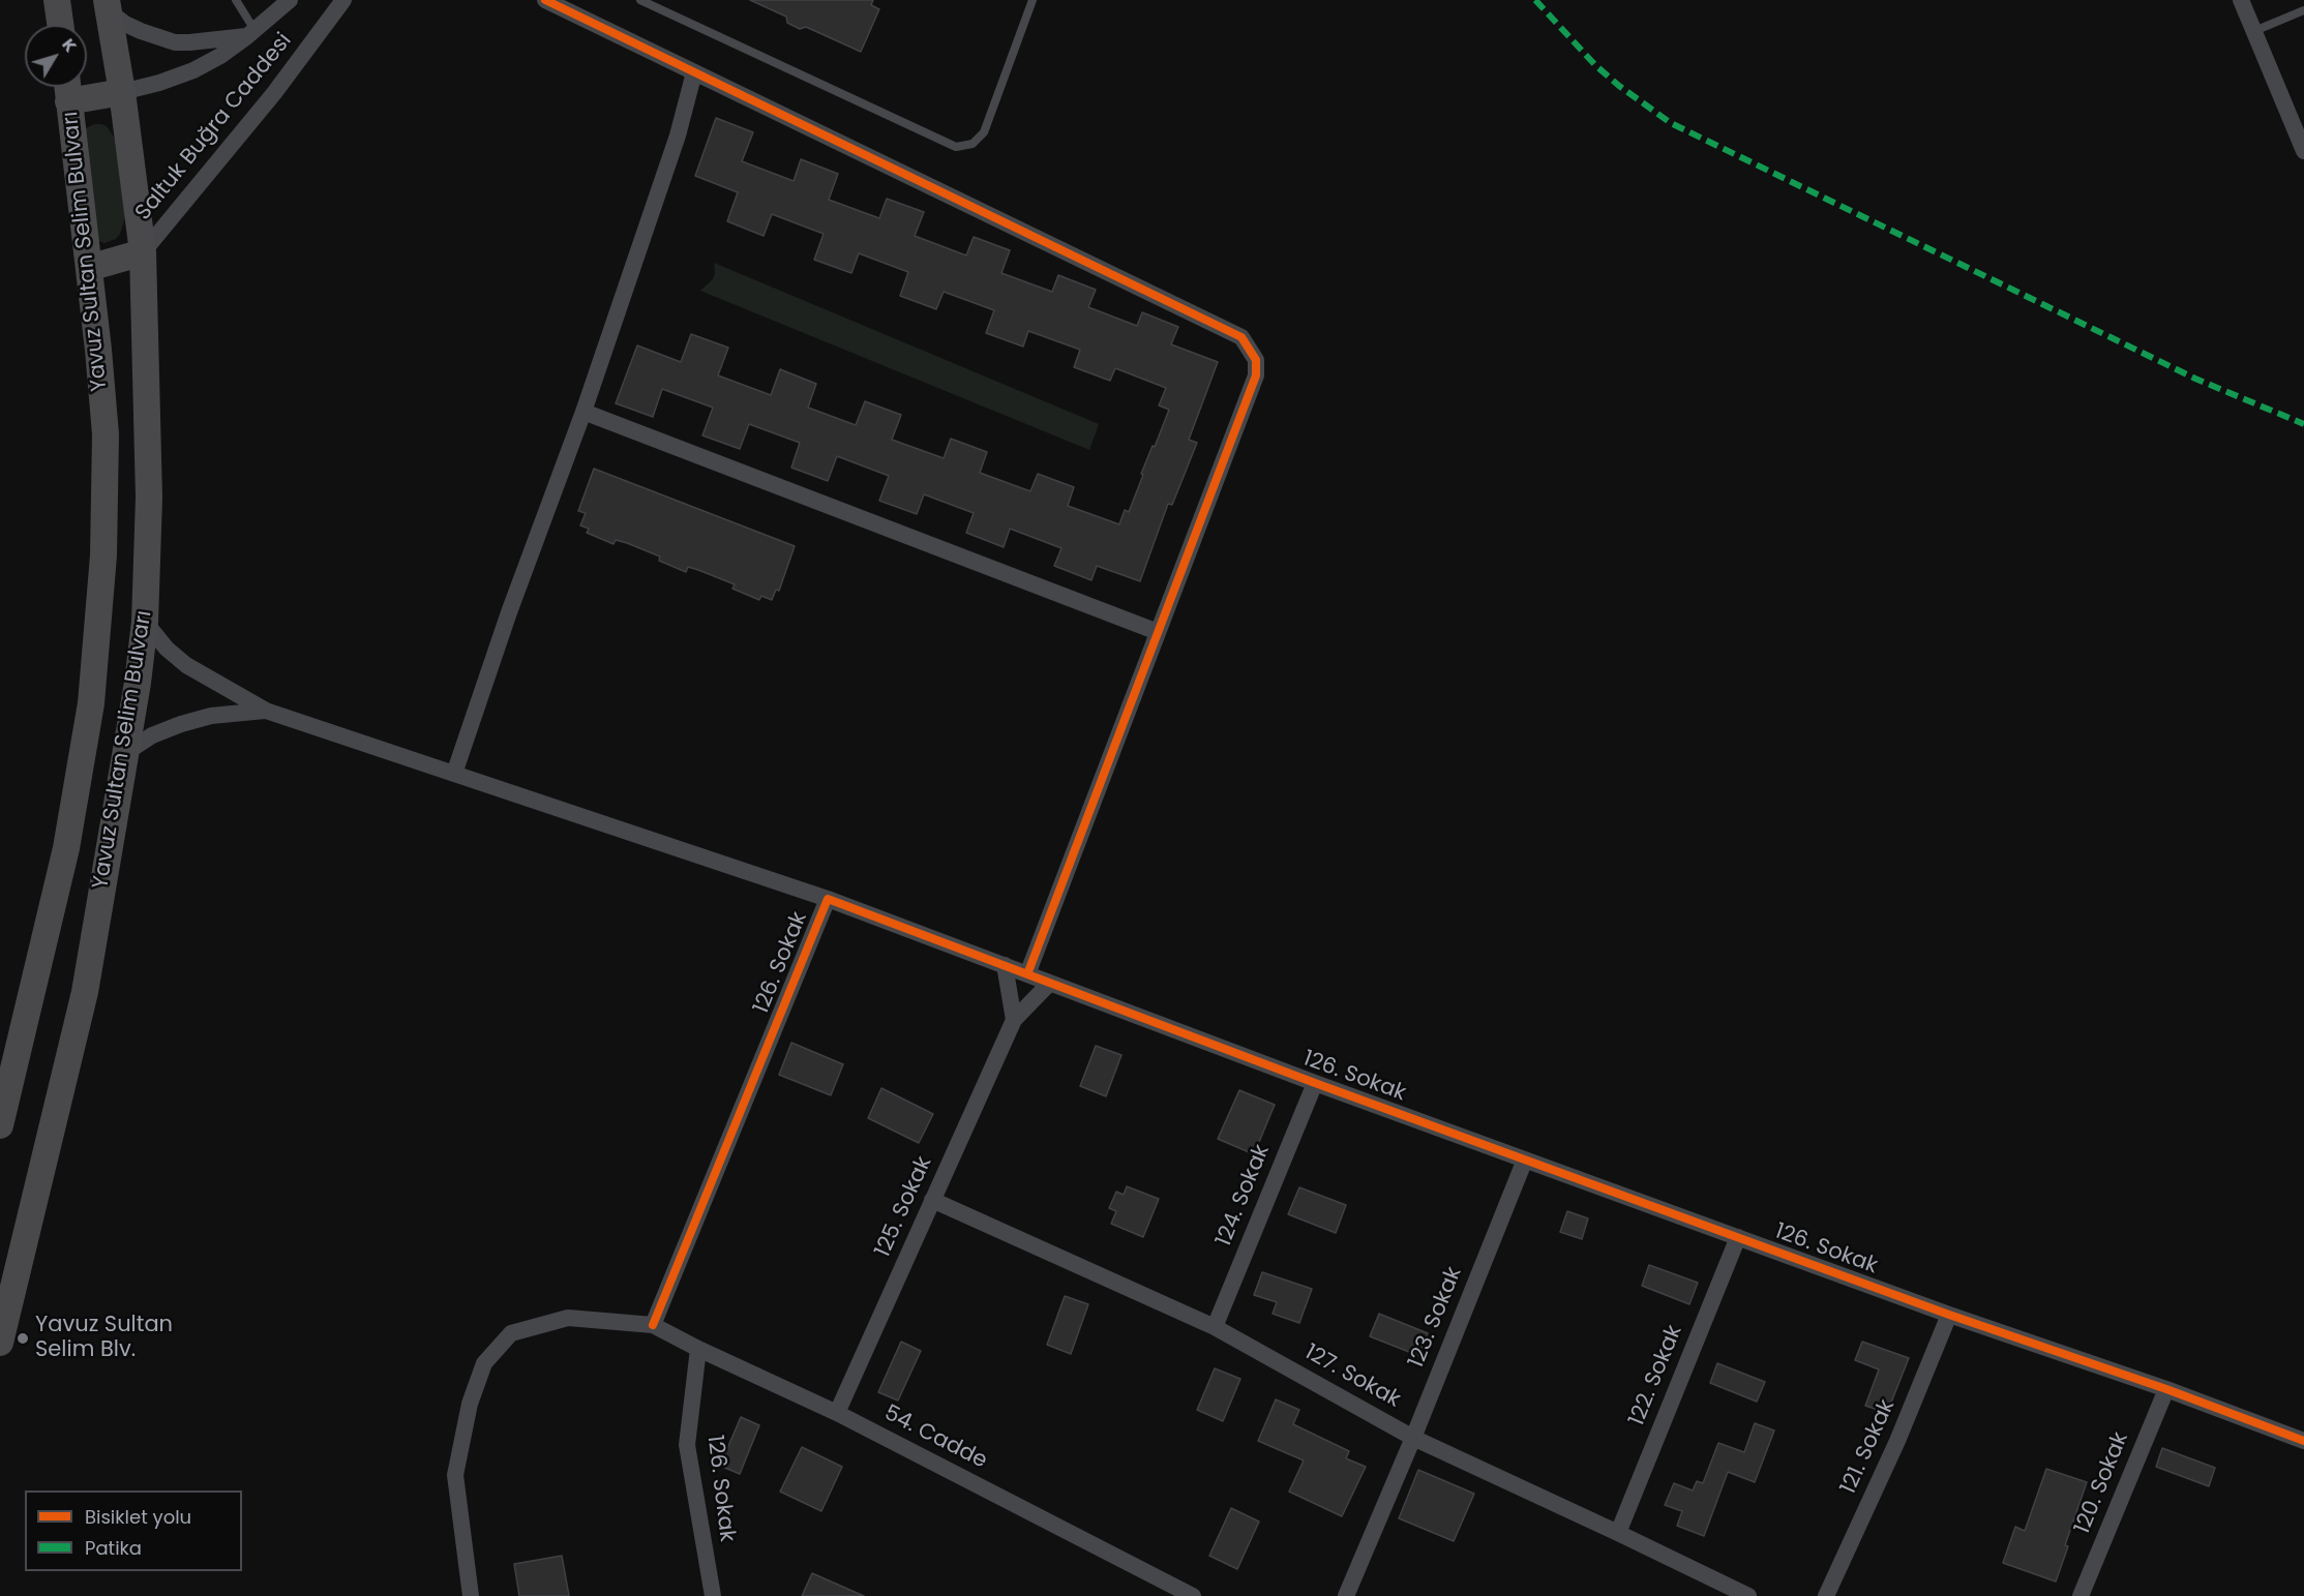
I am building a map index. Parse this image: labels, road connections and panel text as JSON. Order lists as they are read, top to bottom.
{
  "streets": {
    "main road": ["Yavuz Sultan Selim Bulvarı"],
    "street": [
      "Saltuk Buğra Caddesi",
      "126. Sokak",
      "124. Sokak",
      "125. Sokak",
      "123. Sokak",
      "122. Sokak",
      "127. Sokak",
      "54. Cadde",
      "121. Sokak",
      "120. Sokak"
    ]
  },
  "crossings": [
    ["Saltuk Buğra Caddesi", "Yavuz Sultan Selim Bulvarı"],
    ["126. Sokak", "124. Sokak"],
    ["126. Sokak", "125. Sokak"],
    ["126. Sokak", "123. Sokak"],
    ["126. Sokak", "122. Sokak"],
    ["126. Sokak", "54. Cadde"],
    ["126. Sokak", "121. Sokak"],
    ["126. Sokak", "120. Sokak"],
    ["124. Sokak", "127. Sokak"],
    ["125. Sokak", "127. Sokak"],
    ["125. Sokak", "54. Cadde"],
    ["123. Sokak", "127. Sokak"],
    ["122. Sokak", "127. Sokak"]
  ],
  "places": ["Yavuz Sultan Selim Blv."],
  "legend": ["Bisiklet yolu", "Patika"],
  "north": "top right"
}
